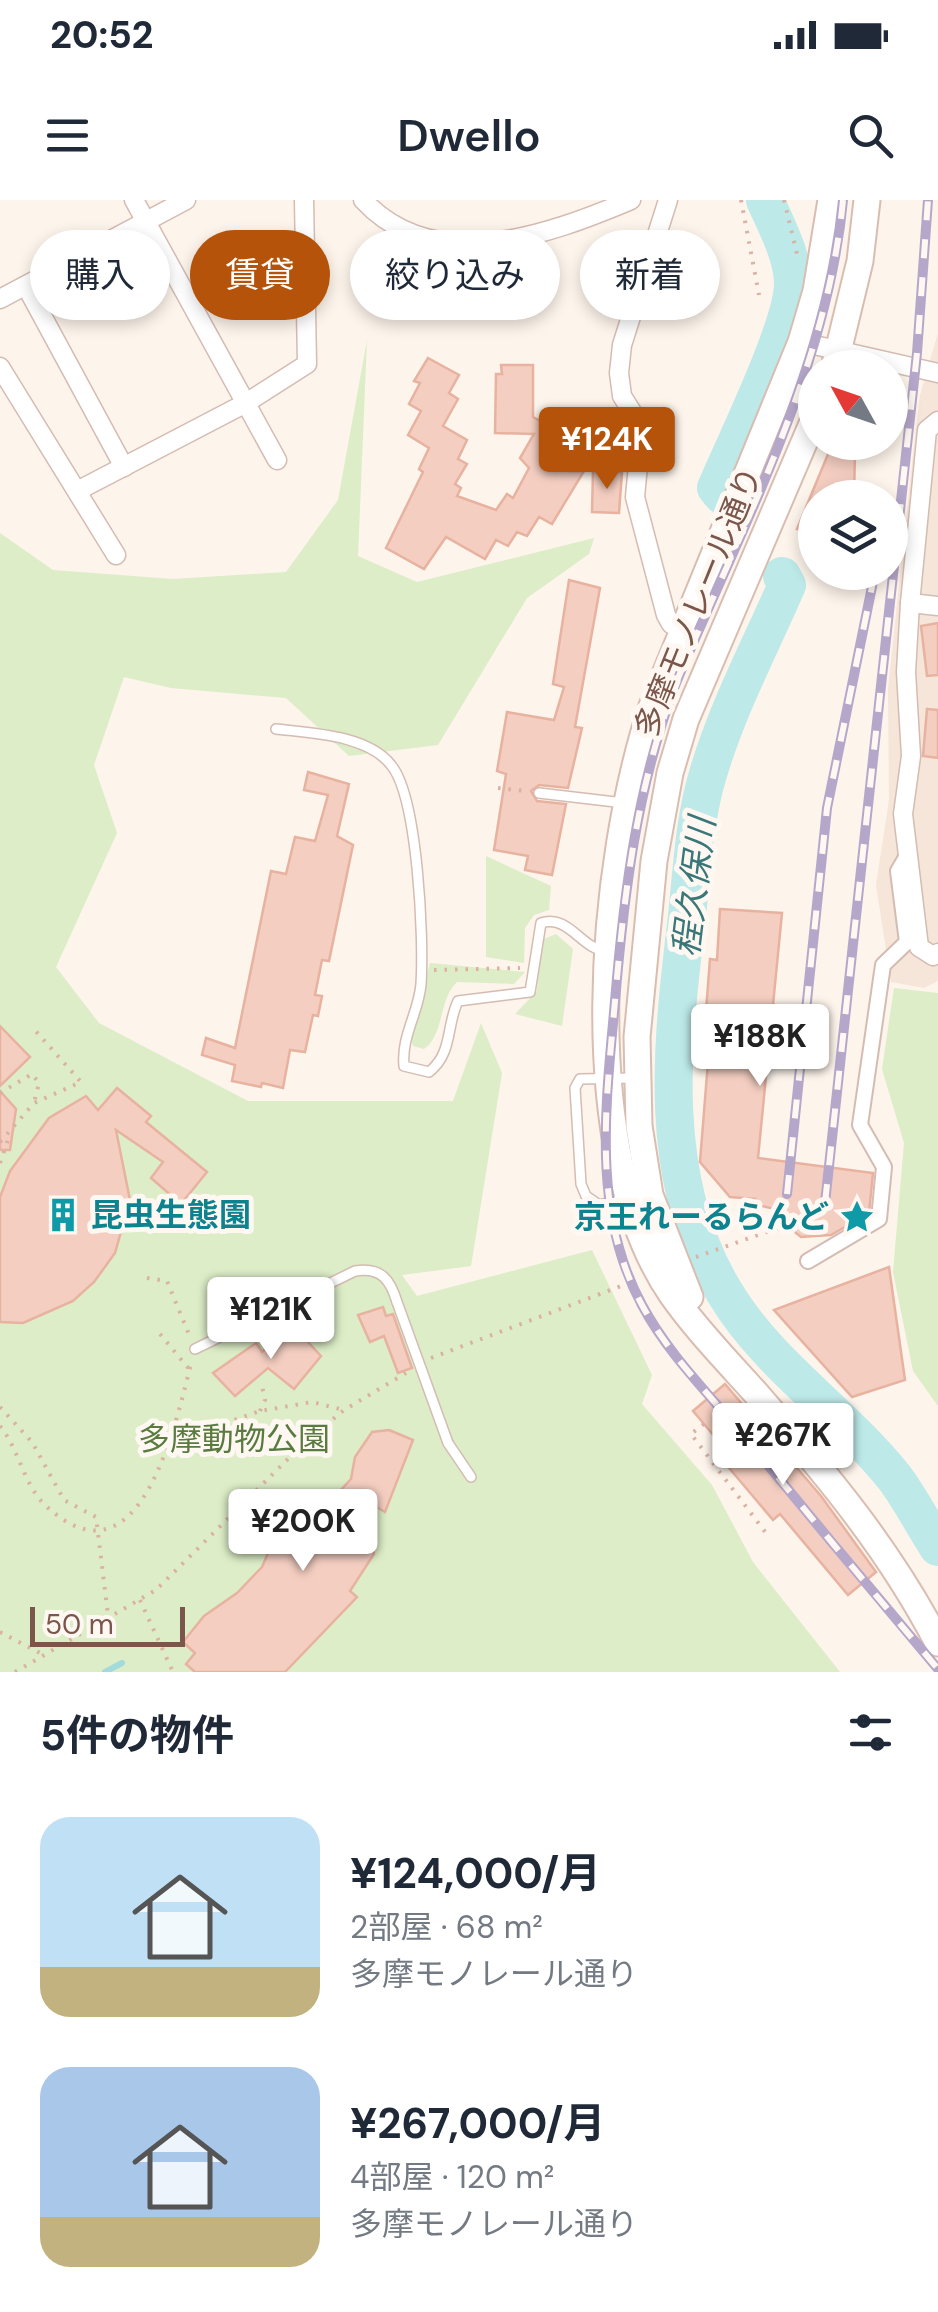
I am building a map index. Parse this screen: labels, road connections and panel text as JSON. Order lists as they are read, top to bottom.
{
  "streets": {
    "main road": ["多摩モノレール通り"]
  },
  "water": ["程久保川"],
  "parks": ["多摩動物公園"],
  "places": {
    "building": ["昆虫生態園"],
    "place": ["京王れーるらんど"]
  },
  "scale_bar": "50 m",
  "north": "top left",
  "page": {
    "status": "20:52",
    "header": "Dwello",
    "chip": [
      "購入",
      "賃貸",
      "絞り込み",
      "新着"
    ],
    "price": [
      "¥124K",
      "¥188K",
      "¥121K",
      "¥267K",
      "¥200K"
    ],
    "scale": "50 m",
    "heading": "5件の物件",
    "list": [
      {
        "name": "¥124,000/月",
        "note": "2部屋 · 68 m² · 多摩モノレール通り"
      },
      {
        "name": "¥267,000/月",
        "note": "4部屋 · 120 m² · 多摩モノレール通り"
      }
    ]
  }
}
